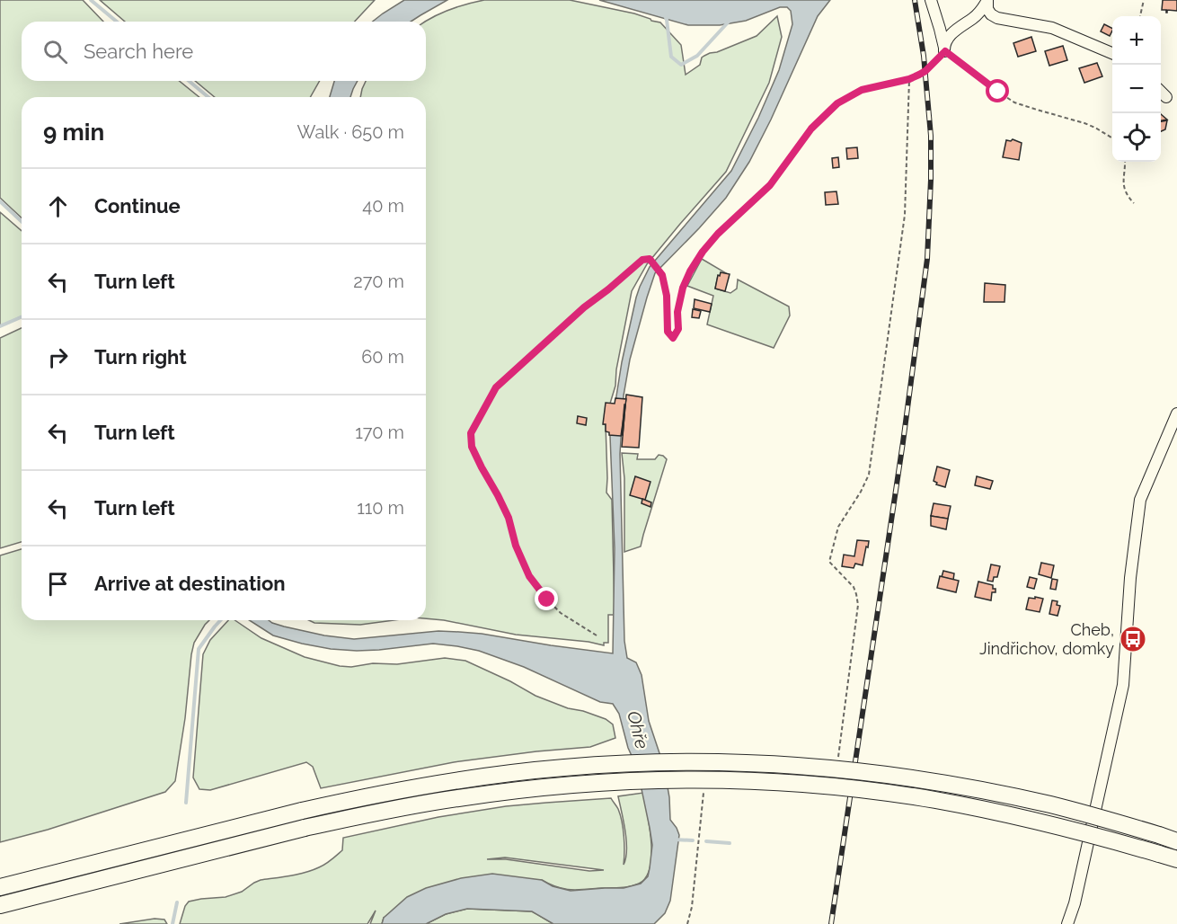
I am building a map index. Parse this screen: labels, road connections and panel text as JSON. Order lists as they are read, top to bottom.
{
  "water": ["Ohře"],
  "places": {
    "bus stop": ["Cheb, Jindřichov, domky"]
  },
  "page": {
    "map_buttons": ["+", "−"],
    "search": "Search here",
    "heading": ["9 min", "Walk · 650 m"],
    "list": [
      ["Continue", "40 m"],
      ["Turn left", "270 m"],
      ["Turn right", "60 m"],
      ["Turn left", "170 m"],
      ["Turn left", "110 m"],
      "Arrive at destination"
    ]
  }
}
